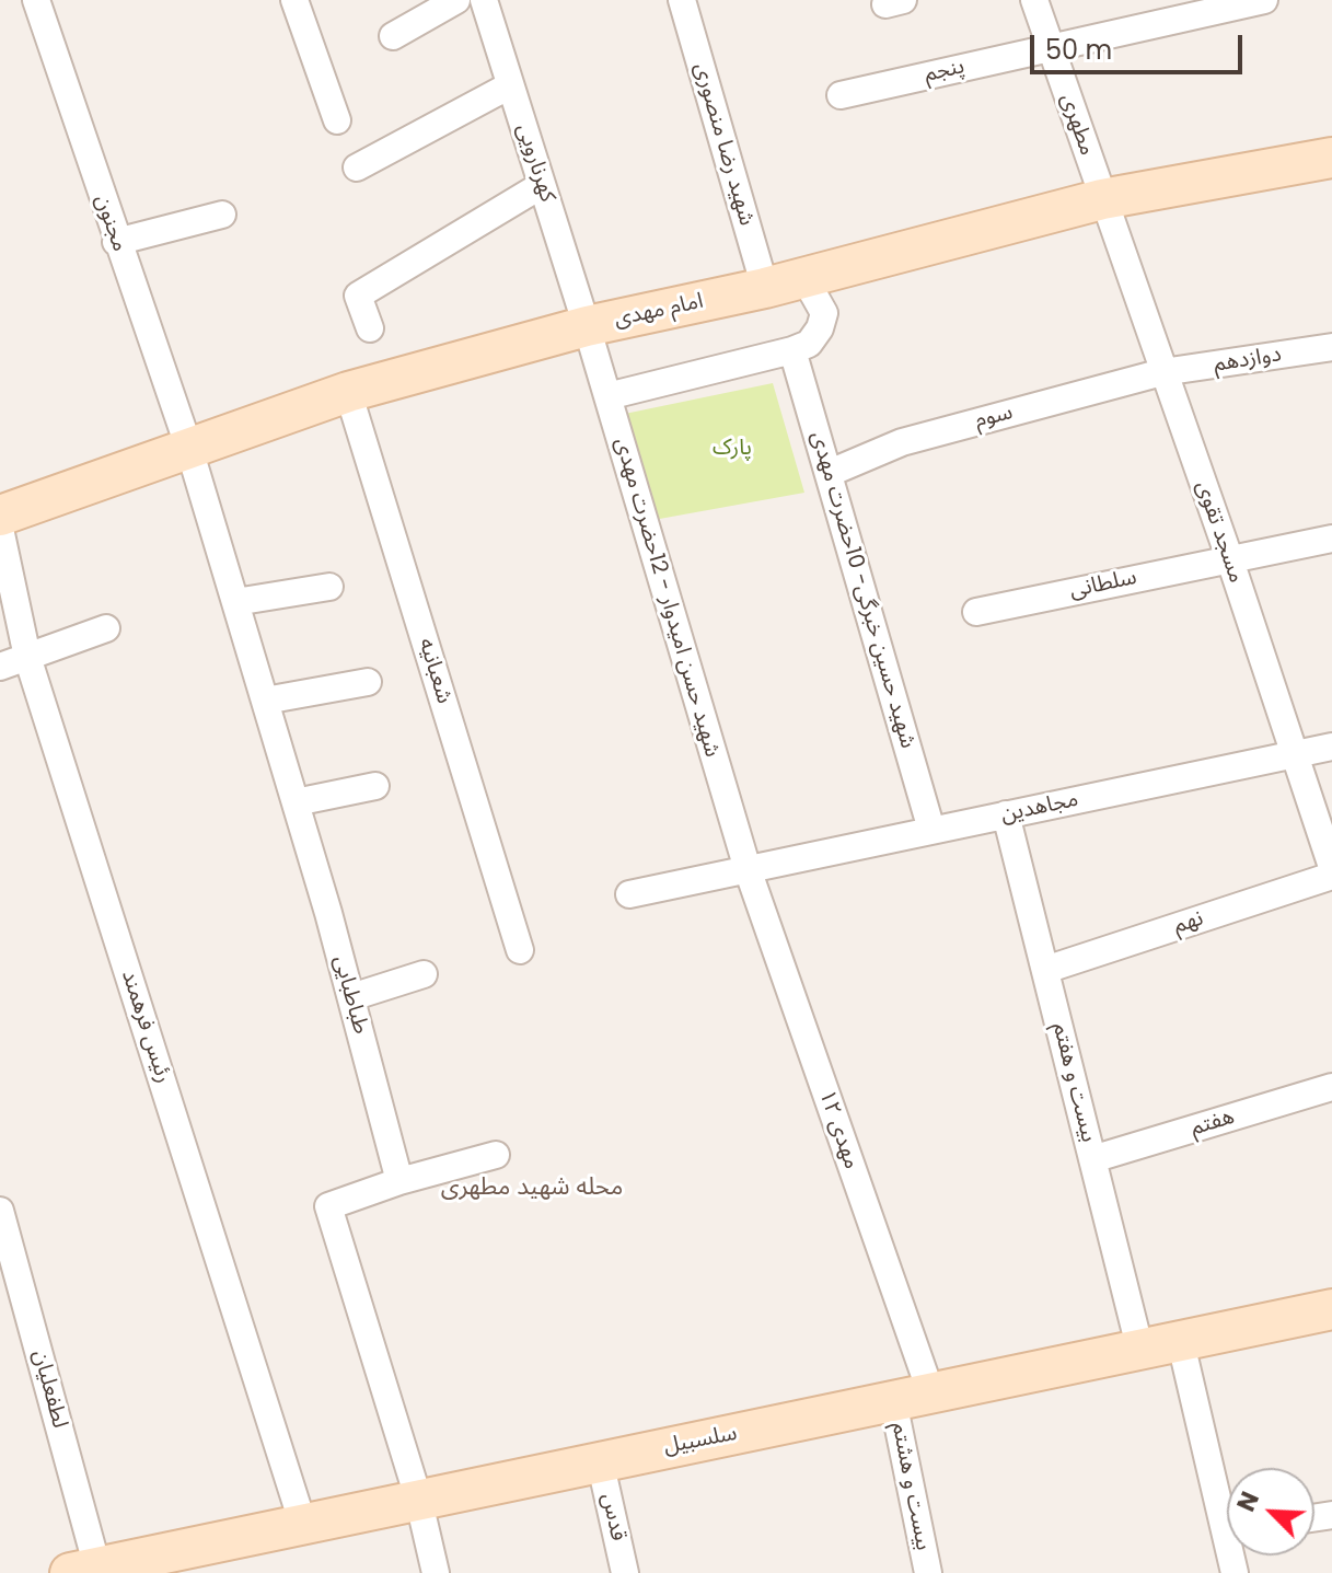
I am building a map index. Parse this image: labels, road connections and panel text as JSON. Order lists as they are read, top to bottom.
{
  "streets": {
    "main road": ["امام مهدی", "سلسبیل"],
    "street": [
      "پنجم",
      "مطهری",
      "شهید رضا منصوری",
      "کهرنارویی",
      "مجنون",
      "دوازدهم",
      "سوم",
      "مسجد تقوی",
      "سلطانی",
      "شهید حسین خبرگی- 10حضرت مهدی",
      "شهید حسن امیدوار - 12حضرت مهدی",
      "شعبانیه",
      "مجاهدین",
      "نهم",
      "طباطبایی",
      "رئیس فرهمند",
      "بیست و هفتم",
      "هفتم",
      "مهدی ۱۲",
      "لطفعلیان",
      "بیست و هشتم",
      "قدس"
    ]
  },
  "crossings": [
    ["پنجم", "مطهری"],
    ["مطهری", "امام مهدی"],
    ["مطهری", "مسجد تقوی"],
    ["شهید رضا منصوری", "امام مهدی"],
    ["کهرنارویی", "امام مهدی"],
    ["کهرنارویی", "شهید حسن امیدوار - 12حضرت مهدی"],
    ["مجنون", "امام مهدی"],
    ["مجنون", "طباطبایی"],
    ["امام مهدی", "مسجد تقوی"],
    ["امام مهدی", "شهید حسن امیدوار - 12حضرت مهدی"],
    ["امام مهدی", "شعبانیه"],
    ["امام مهدی", "طباطبایی"],
    ["دوازدهم", "سوم"],
    ["دوازدهم", "مسجد تقوی"],
    ["سوم", "مسجد تقوی"],
    ["سوم", "شهید حسین خبرگی- 10حضرت مهدی"],
    ["مسجد تقوی", "سلطانی"],
    ["مسجد تقوی", "مجاهدین"],
    ["شهید حسین خبرگی- 10حضرت مهدی", "مجاهدین"],
    ["شهید حسن امیدوار - 12حضرت مهدی", "مجاهدین"],
    ["شهید حسن امیدوار - 12حضرت مهدی", "مهدی ۱۲"],
    ["مجاهدین", "بیست و هفتم"],
    ["مجاهدین", "مهدی ۱۲"],
    ["نهم", "بیست و هفتم"],
    ["رئیس فرهمند", "سلسبیل"],
    ["بیست و هفتم", "هفتم"],
    ["بیست و هفتم", "سلسبیل"],
    ["مهدی ۱۲", "سلسبیل"],
    ["لطفعلیان", "سلسبیل"],
    ["سلسبیل", "بیست و هشتم"],
    ["سلسبیل", "قدس"]
  ],
  "districts": ["محله شهید مطهری"],
  "parks": ["پارک"],
  "scale_bar": "50 m",
  "north": "top left"
}
